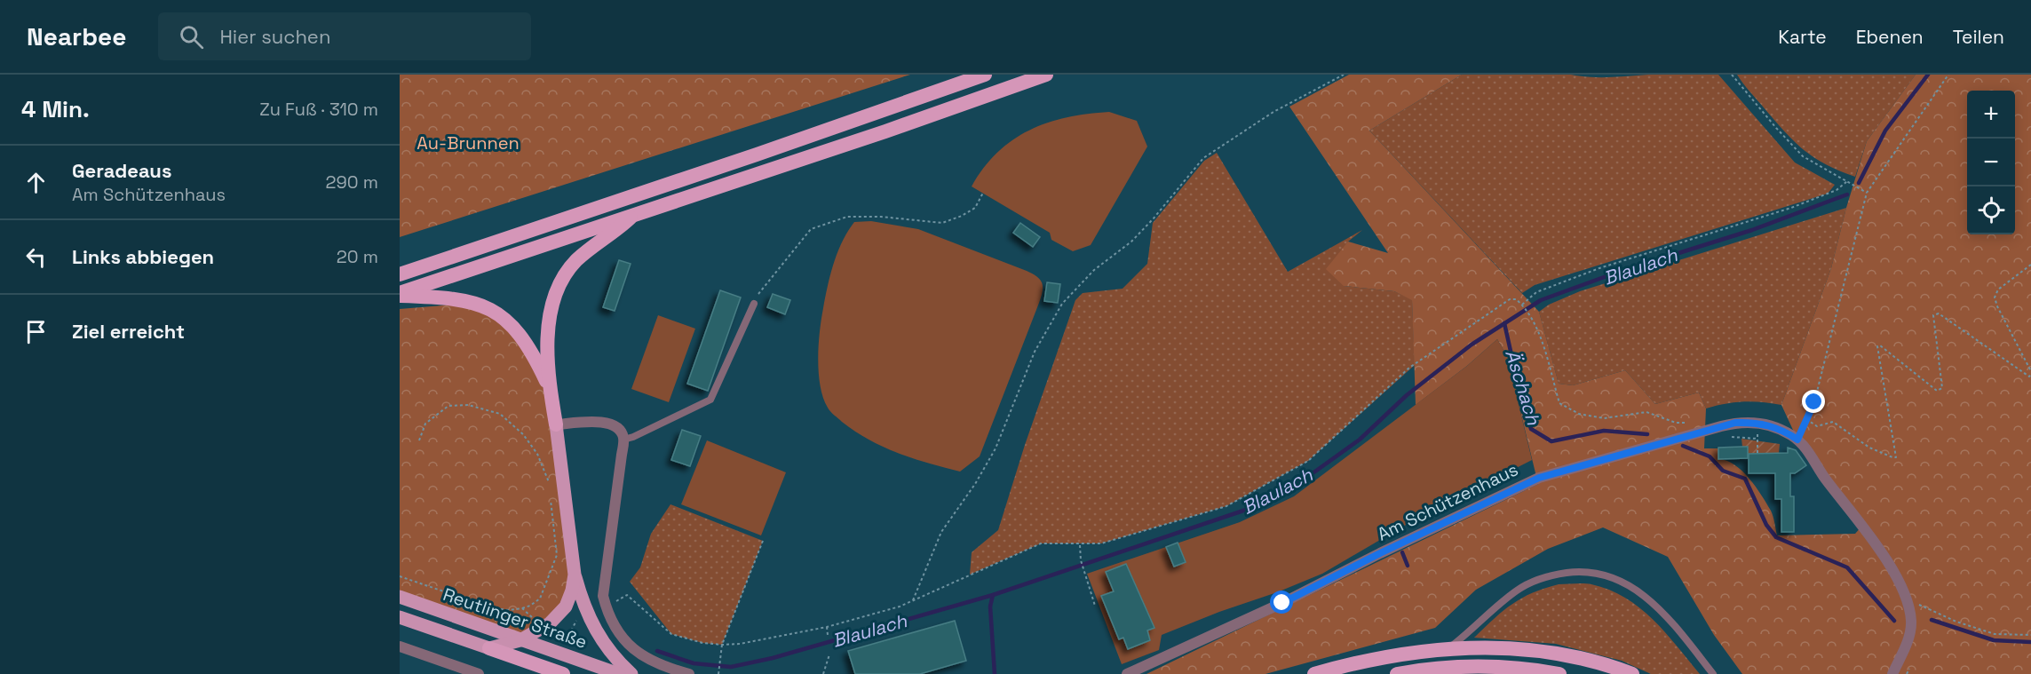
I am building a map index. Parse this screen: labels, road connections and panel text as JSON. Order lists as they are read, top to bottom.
{
  "streets": {
    "main road": ["Reutlinger Straße"],
    "street": ["Am Schützenhaus"]
  },
  "water": ["Blaulach", "Äschach"],
  "parks": ["Au-Brunnen"],
  "page": {
    "header": "Nearbee",
    "search": "Hier suchen",
    "nav": ["Karte", "Ebenen", "Teilen"],
    "heading": ["4 Min.", "Zu Fuß · 310 m"],
    "map_buttons": ["+", "−"],
    "list": [
      ["Geradeaus", "Am Schützenhaus", "290 m"],
      ["Links abbiegen", "20 m"],
      "Ziel erreicht"
    ]
  }
}
